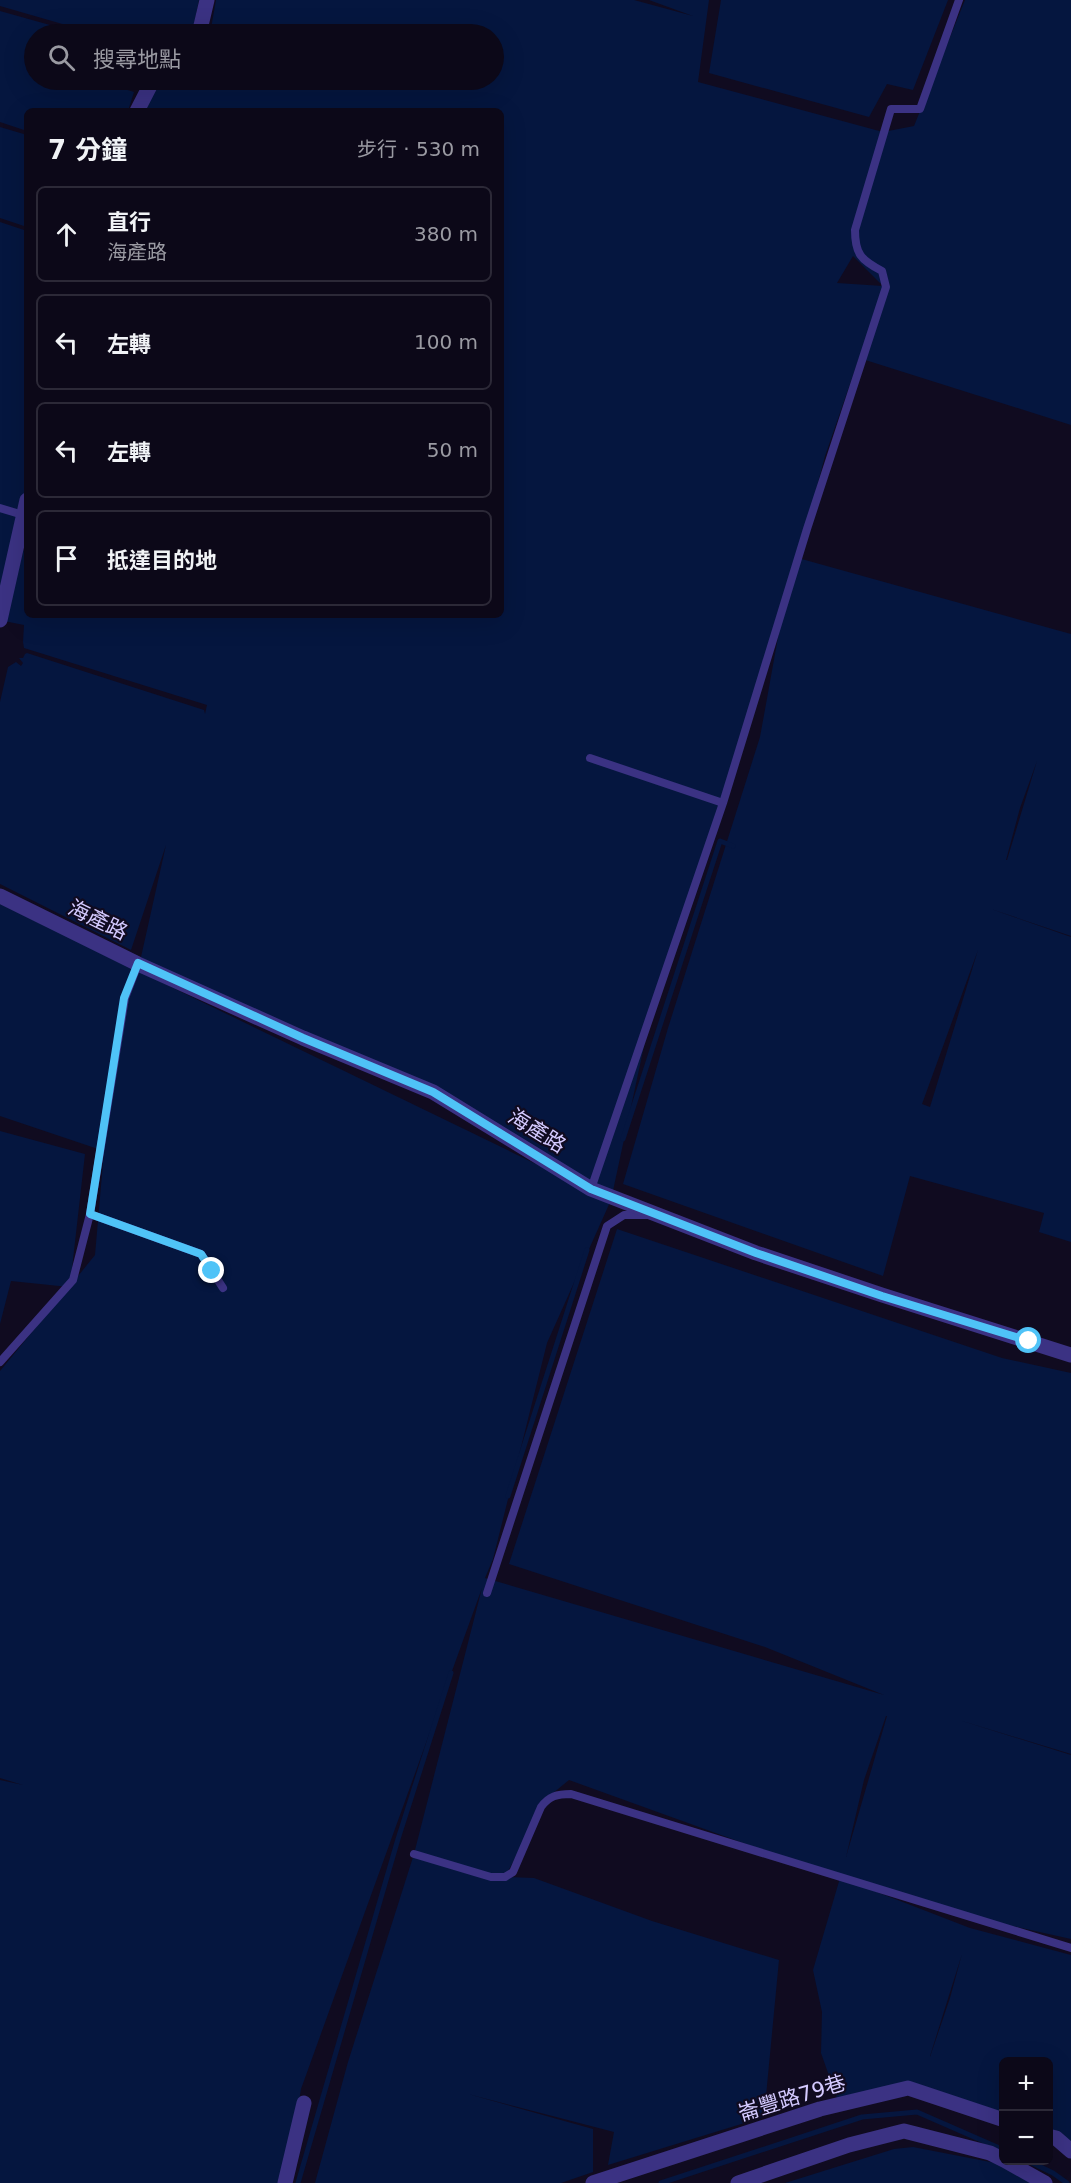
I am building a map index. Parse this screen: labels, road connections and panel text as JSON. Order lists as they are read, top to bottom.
{
  "streets": {
    "street": ["海產路", "崙豐路79巷"]
  },
  "page": {
    "search": "搜尋地點",
    "heading": ["7 分鐘", "步行 · 530 m"],
    "list": [
      ["直行", "海產路", "380 m"],
      ["左轉", "100 m"],
      ["左轉", "50 m"],
      "抵達目的地"
    ],
    "map_buttons": ["+", "−"]
  }
}
